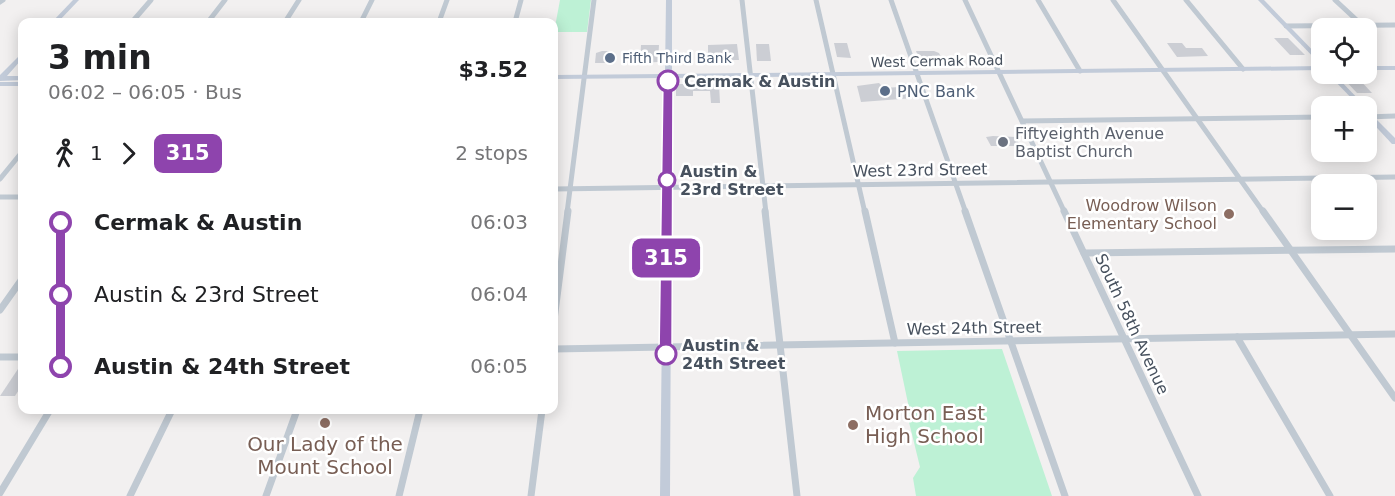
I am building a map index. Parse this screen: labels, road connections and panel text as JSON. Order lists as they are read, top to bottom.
{
  "streets": {
    "main road": ["West Cermak Road"],
    "street": ["West 23rd Street", "South 58th Avenue", "West 24th Street"]
  },
  "crossings": [
    ["West Cermak Road", "South 58th Avenue"],
    ["West 23rd Street", "South 58th Avenue"],
    ["South 58th Avenue", "West 24th Street"]
  ],
  "places": [
    "Fifth Third Bank",
    "Cermak & Austin",
    "PNC Bank",
    "Fiftyeighth Avenue Baptist Church",
    "Austin & 23rd Street",
    "Woodrow Wilson Elementary School",
    "Austin & 24th Street",
    "Our Lady of the Mount School",
    "Morton East High School"
  ],
  "lines": ["bus line 315"],
  "page": {
    "on_map": "315",
    "map_buttons": ["+", "−"],
    "heading": ["3 min", "06:02 – 06:05 · Bus", "$3.52"],
    "legs": ["1", "315", "2 stops"],
    "list": [
      {
        "name": "Cermak & Austin",
        "value": "06:03"
      },
      {
        "name": "Austin & 23rd Street",
        "value": "06:04"
      },
      {
        "name": "Austin & 24th Street",
        "value": "06:05"
      }
    ]
  }
}
